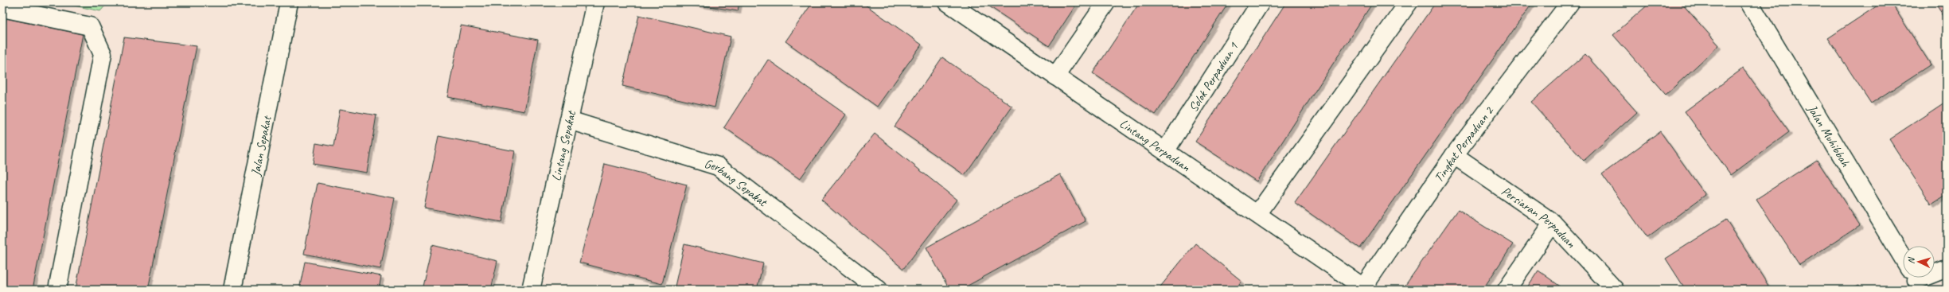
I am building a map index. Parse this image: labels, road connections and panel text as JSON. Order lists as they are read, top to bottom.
{
  "streets": {
    "street": [
      "Solok Perpaduan 1",
      "Jalan Muhibbah",
      "Tingkat Perpaduan 2",
      "Lintang Perpaduan",
      "Jalan Sepakat",
      "Lintang Sepakat",
      "Gerbang Sepakat",
      "Persiaran Perpaduan"
    ]
  },
  "crossings": [
    ["Solok Perpaduan 1", "Lintang Perpaduan"],
    ["Tingkat Perpaduan 2", "Lintang Perpaduan"],
    ["Tingkat Perpaduan 2", "Persiaran Perpaduan"],
    ["Lintang Sepakat", "Gerbang Sepakat"]
  ],
  "north": "left"
}
